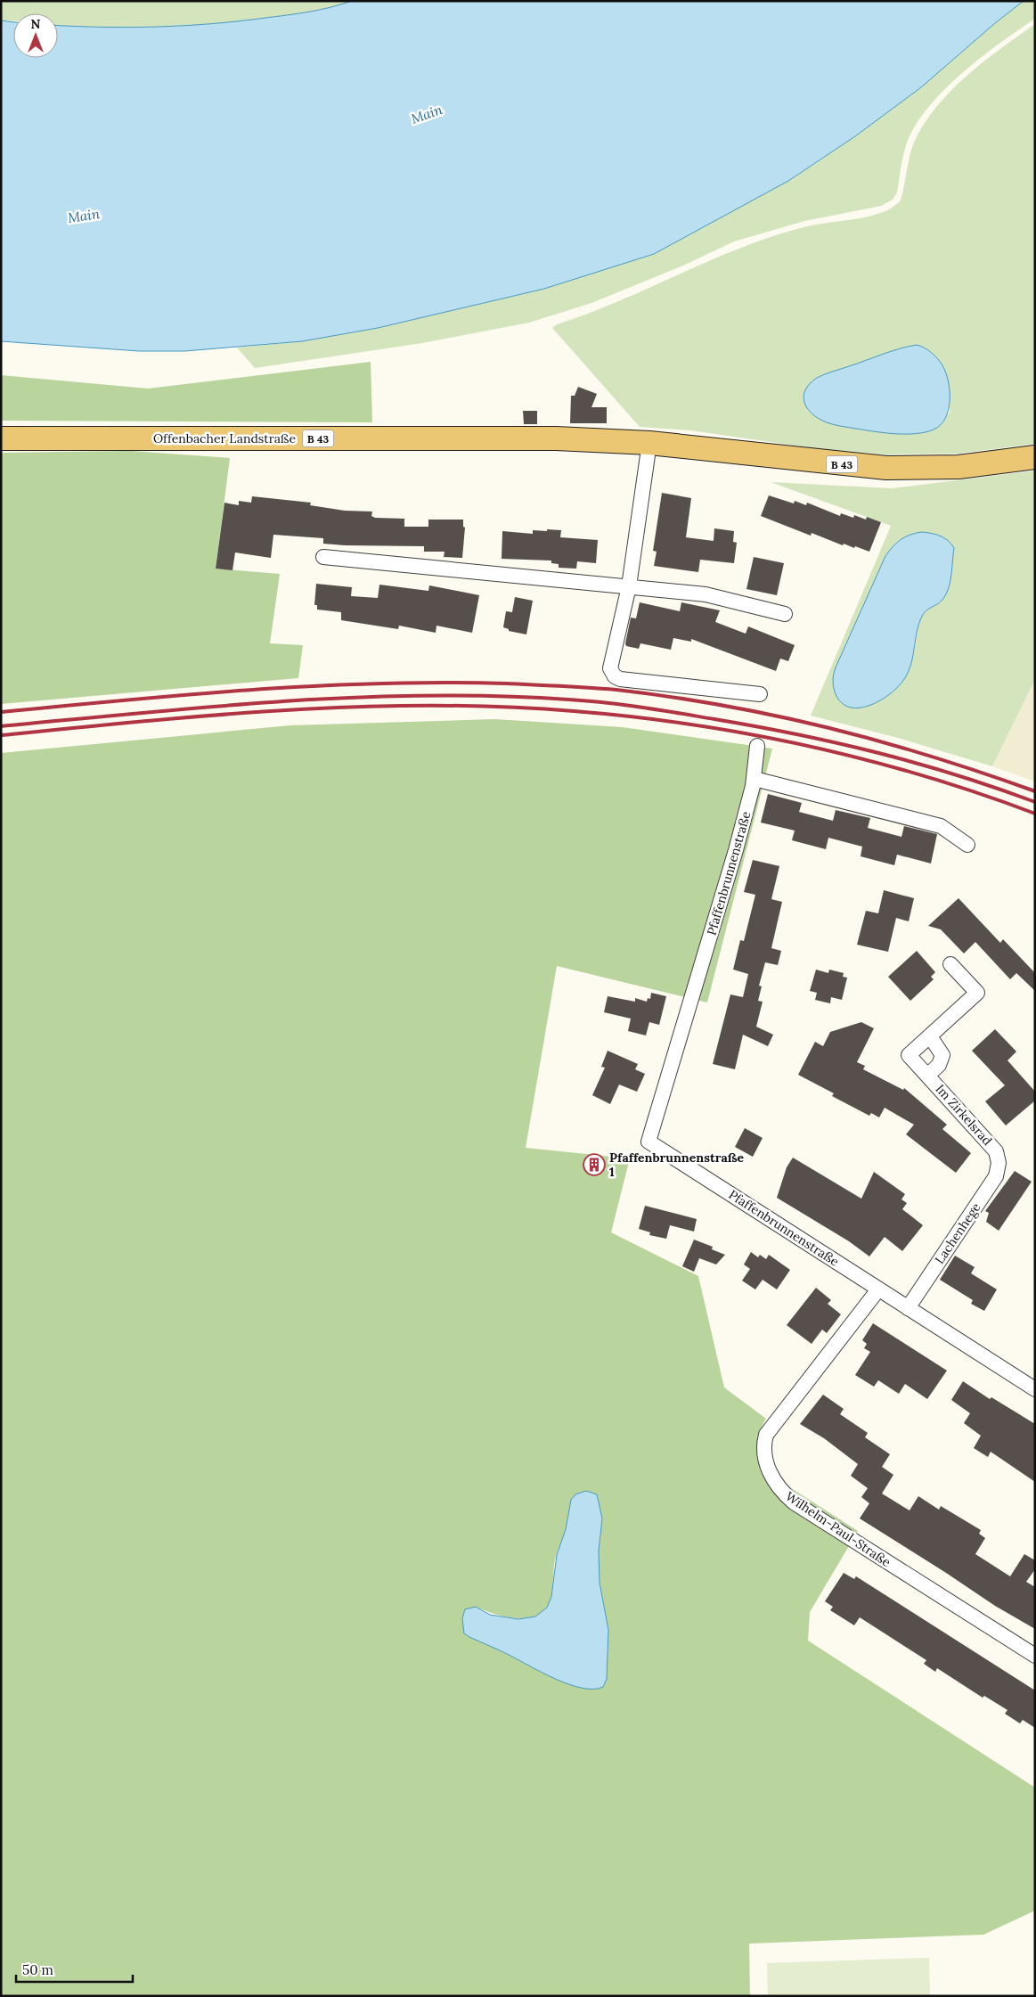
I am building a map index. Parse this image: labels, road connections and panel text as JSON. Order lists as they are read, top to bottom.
{
  "streets": {
    "main road": ["Offenbacher Landstraße", "B 43"],
    "street": [
      "Pfaffenbrunnenstraße",
      "Im Zirkelsrad",
      "Lachenhege",
      "Wilhelm-Paul-Straße"
    ]
  },
  "crossings": [
    ["Offenbacher Landstraße", "B 43"],
    ["Pfaffenbrunnenstraße", "Lachenhege"],
    ["Pfaffenbrunnenstraße", "Wilhelm-Paul-Straße"],
    ["Im Zirkelsrad", "Lachenhege"]
  ],
  "water": ["Main"],
  "places": {
    "building": ["Pfaffenbrunnenstraße 1"]
  },
  "scale_bar": "50 m",
  "north": "top"
}
